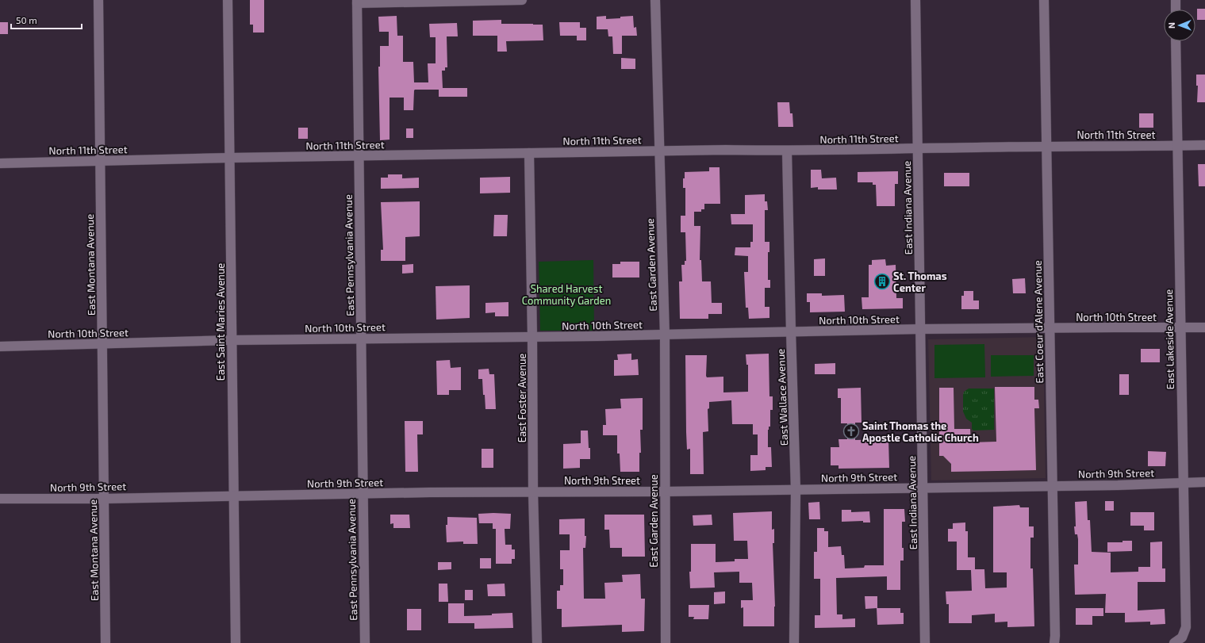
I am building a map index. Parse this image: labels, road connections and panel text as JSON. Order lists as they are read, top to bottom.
{
  "streets": {
    "street": [
      "North 11th Street",
      "East Indiana Avenue",
      "East Pennsylvania Avenue",
      "East Montana Avenue",
      "East Garden Avenue",
      "North 10th Street",
      "East Saint Maries Avenue",
      "East Coeur d'Alene Avenue",
      "East Lakeside Avenue",
      "East Wallace Avenue",
      "East Foster Avenue",
      "North 9th Street"
    ]
  },
  "crossings": [
    ["North 11th Street", "East Indiana Avenue"],
    ["North 11th Street", "East Pennsylvania Avenue"],
    ["North 11th Street", "East Montana Avenue"],
    ["North 11th Street", "East Garden Avenue"],
    ["North 11th Street", "East Saint Maries Avenue"],
    ["North 11th Street", "East Coeur d'Alene Avenue"],
    ["North 11th Street", "East Lakeside Avenue"],
    ["North 11th Street", "East Wallace Avenue"],
    ["North 11th Street", "East Foster Avenue"],
    ["East Indiana Avenue", "North 10th Street"],
    ["East Indiana Avenue", "North 9th Street"],
    ["East Pennsylvania Avenue", "North 10th Street"],
    ["East Pennsylvania Avenue", "North 9th Street"],
    ["East Montana Avenue", "North 10th Street"],
    ["East Montana Avenue", "North 9th Street"],
    ["East Garden Avenue", "North 10th Street"],
    ["East Garden Avenue", "North 9th Street"],
    ["North 10th Street", "East Saint Maries Avenue"],
    ["North 10th Street", "East Coeur d'Alene Avenue"],
    ["North 10th Street", "East Lakeside Avenue"],
    ["North 10th Street", "East Wallace Avenue"],
    ["North 10th Street", "East Foster Avenue"],
    ["East Saint Maries Avenue", "North 9th Street"],
    ["East Coeur d'Alene Avenue", "North 9th Street"],
    ["East Lakeside Avenue", "North 9th Street"],
    ["East Wallace Avenue", "North 9th Street"],
    ["East Foster Avenue", "North 9th Street"]
  ],
  "parks": ["Shared Harvest Community Garden"],
  "places": {
    "building": ["St. Thomas Center"],
    "church": ["Saint Thomas the Apostle Catholic Church"]
  },
  "scale_bar": "50 m",
  "north": "left"
}
